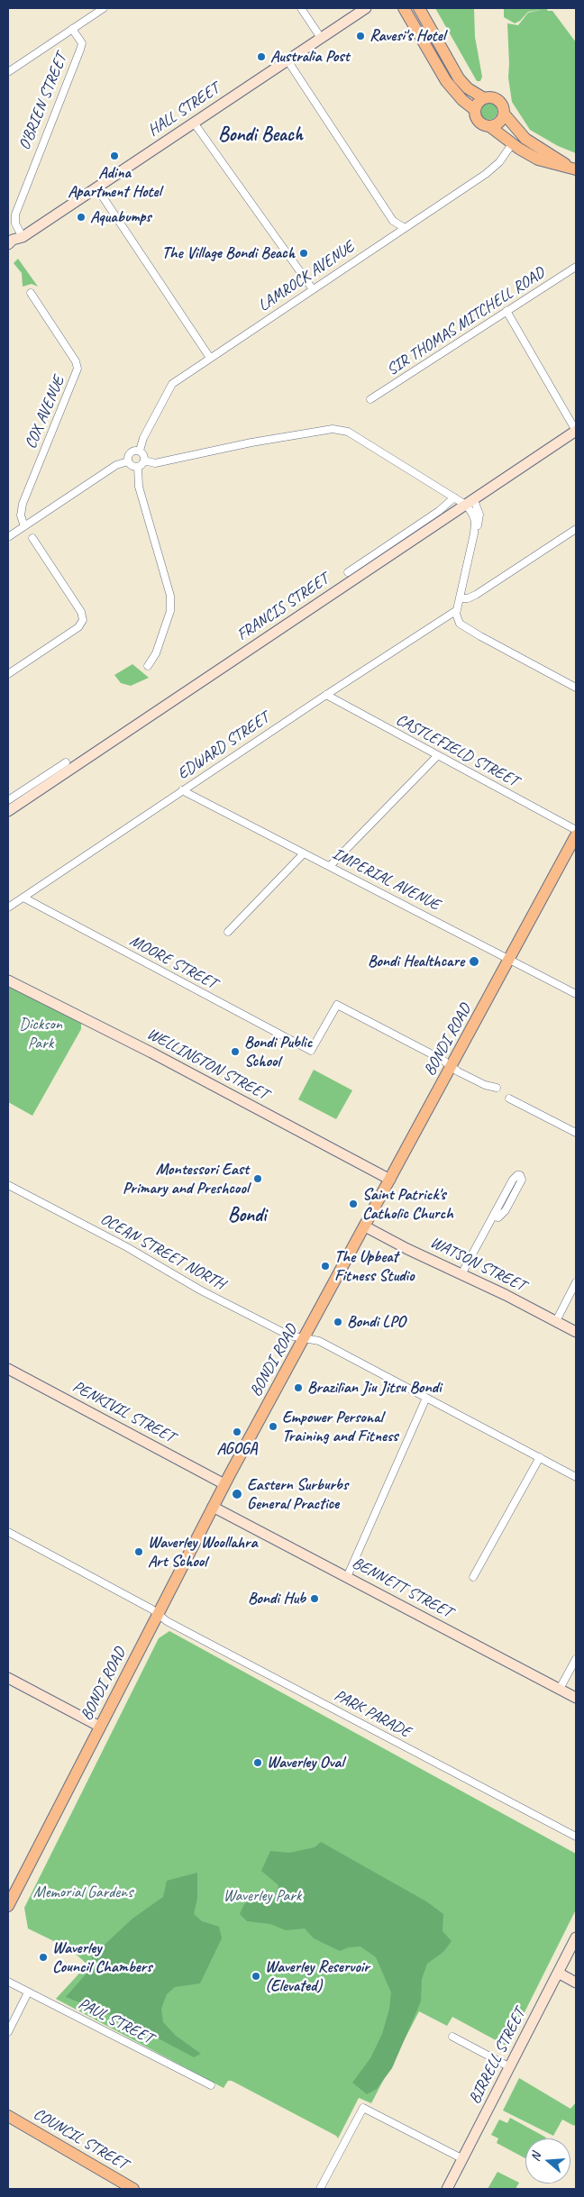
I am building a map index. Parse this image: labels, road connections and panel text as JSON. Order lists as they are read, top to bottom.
{
  "streets": {
    "main road": ["BONDI ROAD", "COUNCIL STREET"],
    "street": [
      "O'BRIEN STREET",
      "HALL STREET",
      "LAMROCK AVENUE",
      "SIR THOMAS MITCHELL ROAD",
      "COX AVENUE",
      "FRANCIS STREET",
      "EDWARD STREET",
      "CASTLEFIELD STREET",
      "IMPERIAL AVENUE",
      "MOORE STREET",
      "WELLINGTON STREET",
      "OCEAN STREET NORTH",
      "WATSON STREET",
      "PENKIVIL STREET",
      "BENNETT STREET",
      "PARK PARADE",
      "PAUL STREET",
      "BIRRELL STREET"
    ]
  },
  "crossings": [
    ["O'BRIEN STREET", "HALL STREET"],
    ["EDWARD STREET", "CASTLEFIELD STREET"],
    ["EDWARD STREET", "IMPERIAL AVENUE"],
    ["EDWARD STREET", "MOORE STREET"],
    ["CASTLEFIELD STREET", "BONDI ROAD"],
    ["IMPERIAL AVENUE", "BONDI ROAD"],
    ["MOORE STREET", "BONDI ROAD"],
    ["BONDI ROAD", "WELLINGTON STREET"],
    ["BONDI ROAD", "OCEAN STREET NORTH"],
    ["BONDI ROAD", "WATSON STREET"],
    ["BONDI ROAD", "PENKIVIL STREET"],
    ["BONDI ROAD", "BENNETT STREET"],
    ["BONDI ROAD", "PARK PARADE"]
  ],
  "districts": ["Bondi Beach", "Bondi"],
  "parks": ["Dickson Park", "Memorial Gardens", "Waverley Park"],
  "places": [
    "Ravesi's Hotel",
    "Australia Post",
    "Adina Apartment Hotel",
    "Aquabumps",
    "The Village Bondi Beach",
    "Bondi Healthcare",
    "Bondi Public School",
    "Montessori East Primary and Preshcool",
    "Saint Patrick's Catholic Church",
    "The Upbeat Fitness Studio",
    "Bondi LPO",
    "Brazilian Jiu Jitsu Bondi",
    "Empower Personal Training and Fitness",
    "AGOGA",
    "Eastern Surburbs General Practice",
    "Waverley Woollahra Art School",
    "Bondi Hub",
    "Waverley Oval",
    "Waverley Council Chambers",
    "Waverley Reservoir (Elevated)"
  ],
  "north": "left"
}
